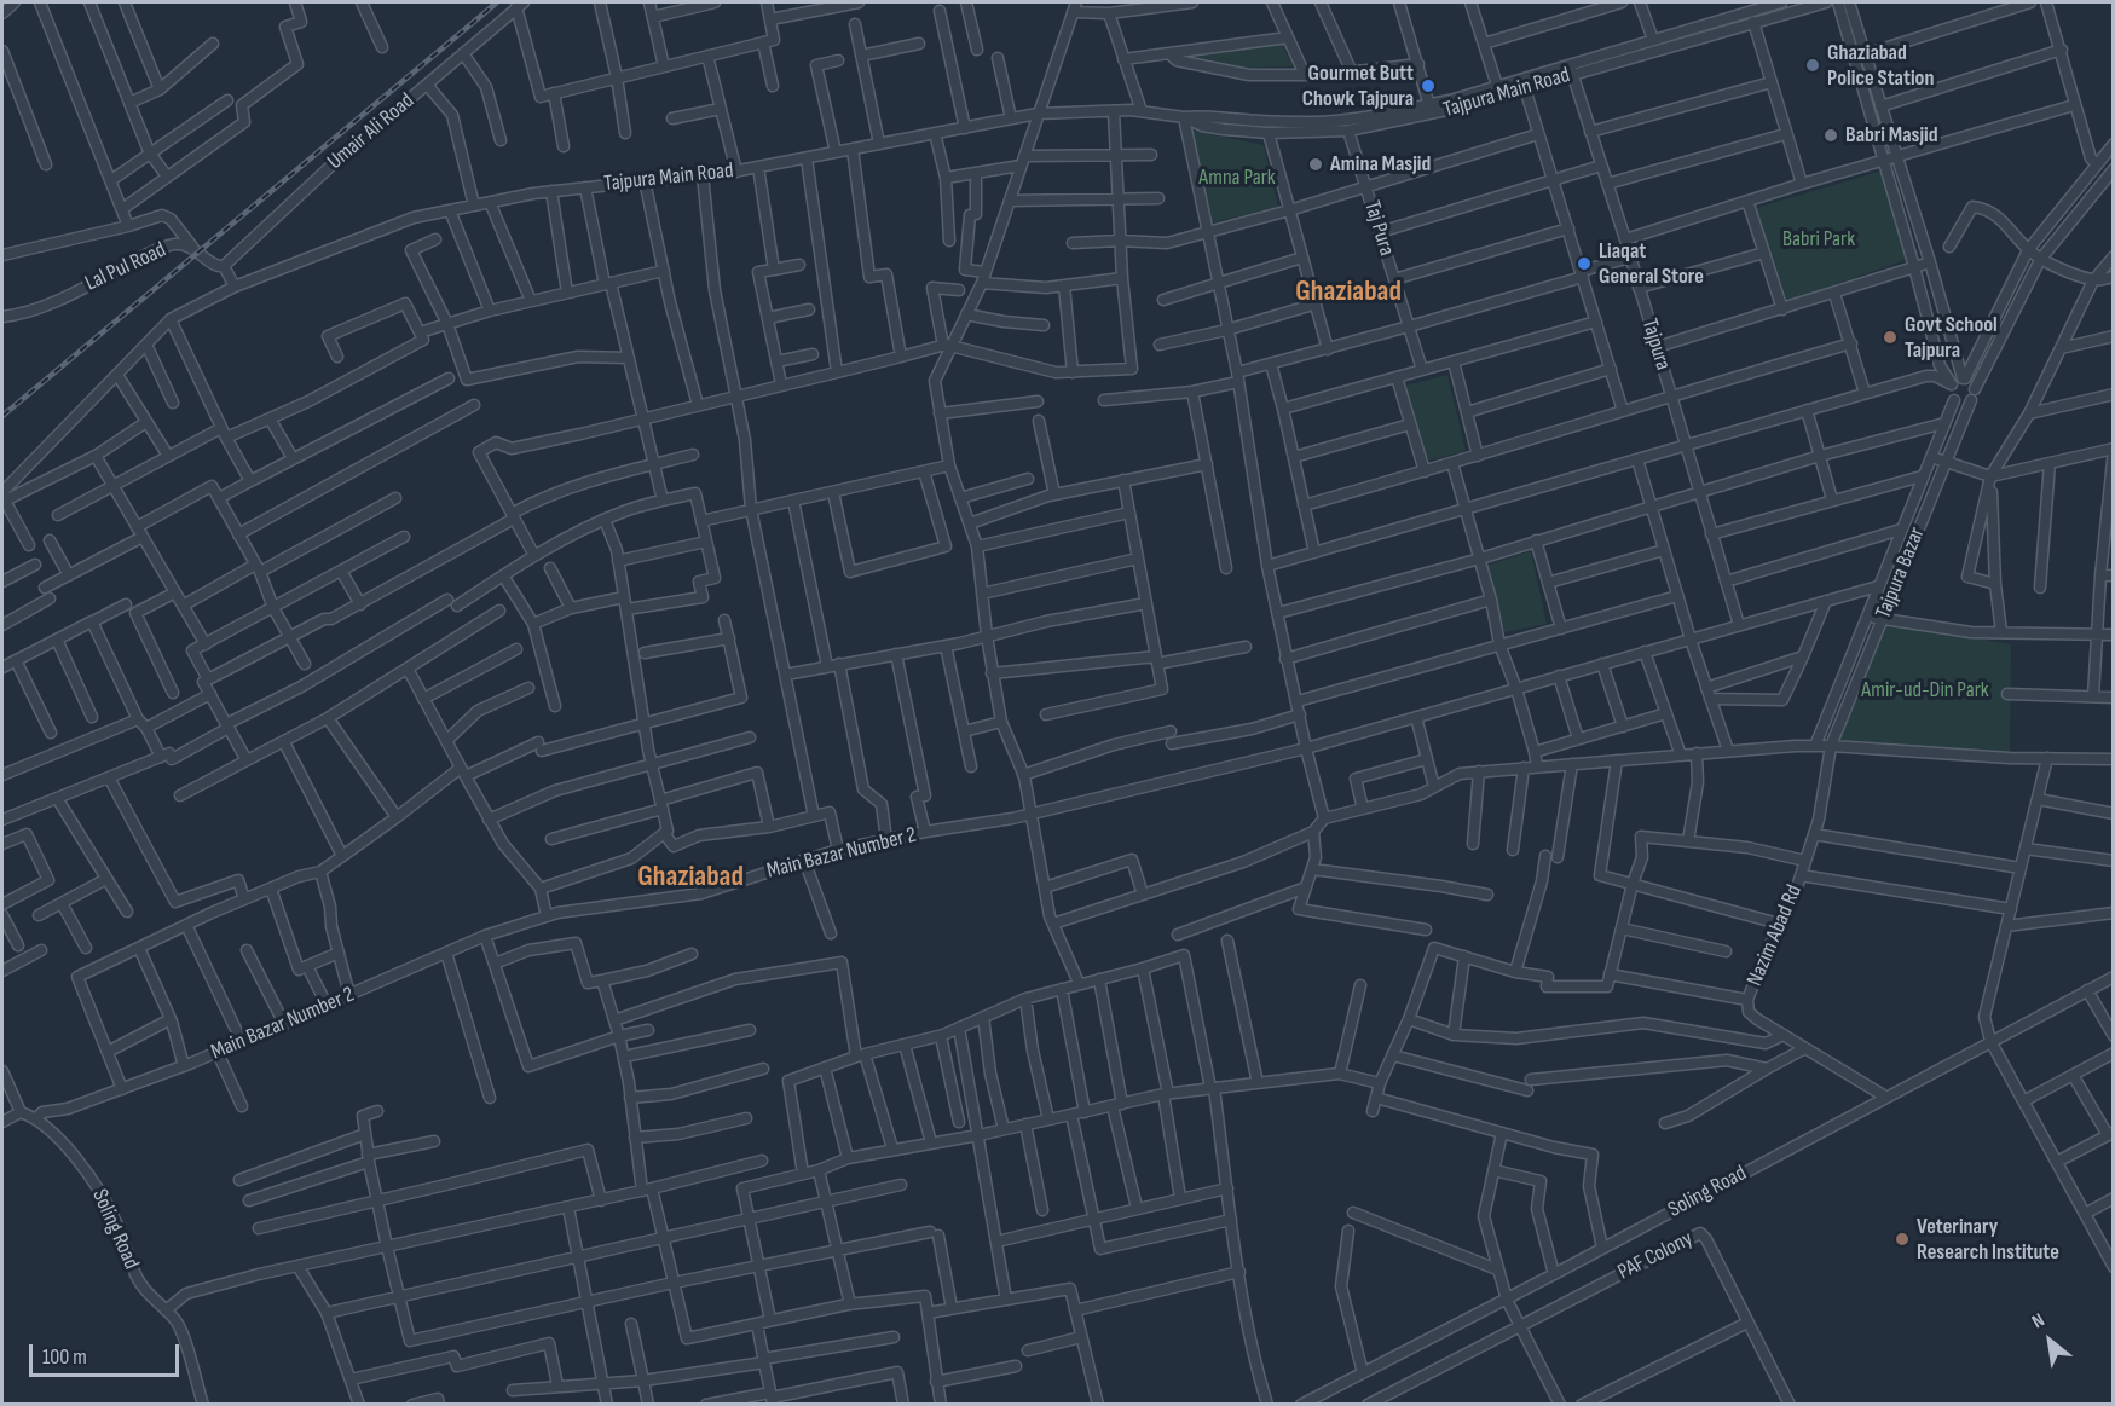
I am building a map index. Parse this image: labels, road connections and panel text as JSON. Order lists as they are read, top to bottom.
{
  "streets": {
    "street": [
      "Tajpura Main Road",
      "Umair Ali Road",
      "Taj Pura",
      "Lal Pul Road",
      "Tajpura",
      "Tajpura Bazar",
      "Main Bazar Number 2",
      "Nazim Abad Rd",
      "Soling Road",
      "PAF Colony"
    ]
  },
  "crossings": [
    ["Tajpura Main Road", "Taj Pura"],
    ["Tajpura Main Road", "Tajpura"],
    ["Umair Ali Road", "Lal Pul Road"],
    ["Tajpura", "Main Bazar Number 2"],
    ["Tajpura Bazar", "Main Bazar Number 2"],
    ["Tajpura Bazar", "Nazim Abad Rd"],
    ["Main Bazar Number 2", "Soling Road"],
    ["Nazim Abad Rd", "Soling Road"]
  ],
  "districts": ["Ghaziabad", "Ghaziabad"],
  "parks": ["Amna Park", "Babri Park", "Amir-ud-Din Park"],
  "places": [
    "Ghaziabad Police Station",
    "Gourmet Butt Chowk Tajpura",
    "Babri Masjid",
    "Amina Masjid",
    "Liaqat General Store",
    "Govt School Tajpura",
    "Veterinary Research Institute"
  ],
  "scale_bar": "100 m",
  "north": "top left"
}
